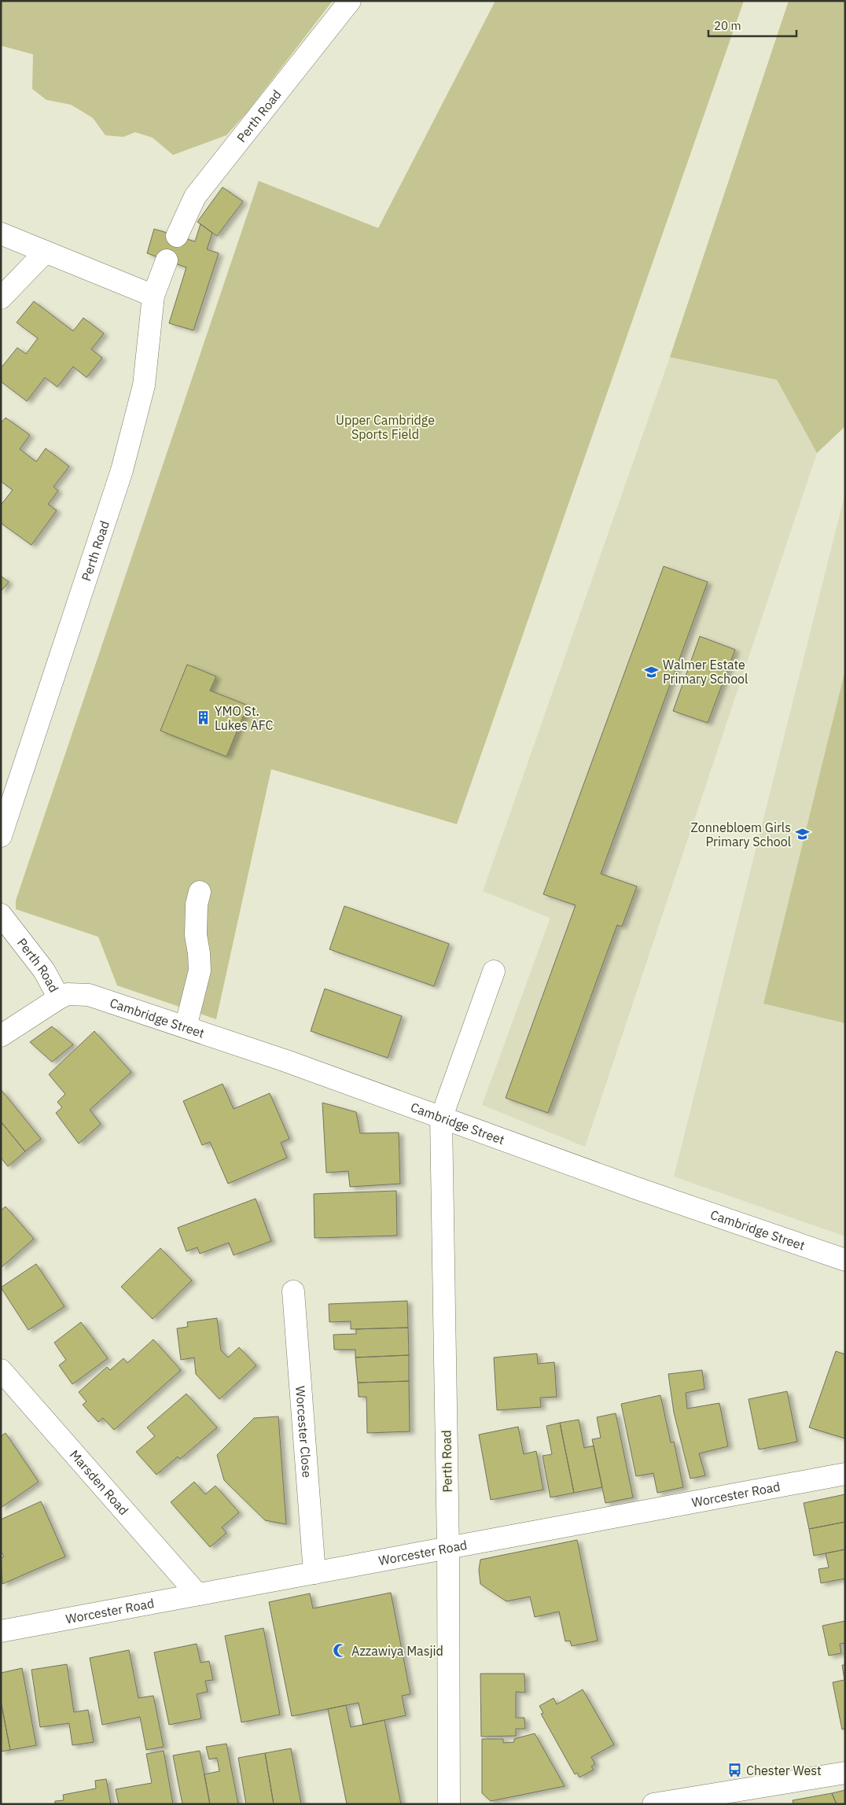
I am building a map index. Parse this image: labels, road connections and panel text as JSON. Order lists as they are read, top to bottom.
{
  "streets": {
    "street": [
      "Perth Road",
      "Cambridge Street",
      "Worcester Close",
      "Marsden Road",
      "Worcester Road"
    ]
  },
  "crossings": [
    ["Perth Road", "Cambridge Street"],
    ["Perth Road", "Worcester Road"],
    ["Worcester Close", "Worcester Road"],
    ["Marsden Road", "Worcester Road"]
  ],
  "parks": ["Upper Cambridge Sports Field"],
  "places": {
    "school or university": ["Walmer Estate Primary School", "Zonnebloem Girls Primary School"],
    "building": ["YMO St. Lukes AFC"],
    "mosque": ["Azzawiya Masjid"],
    "bus stop": ["Chester West"]
  },
  "scale_bar": "20 m"
}
